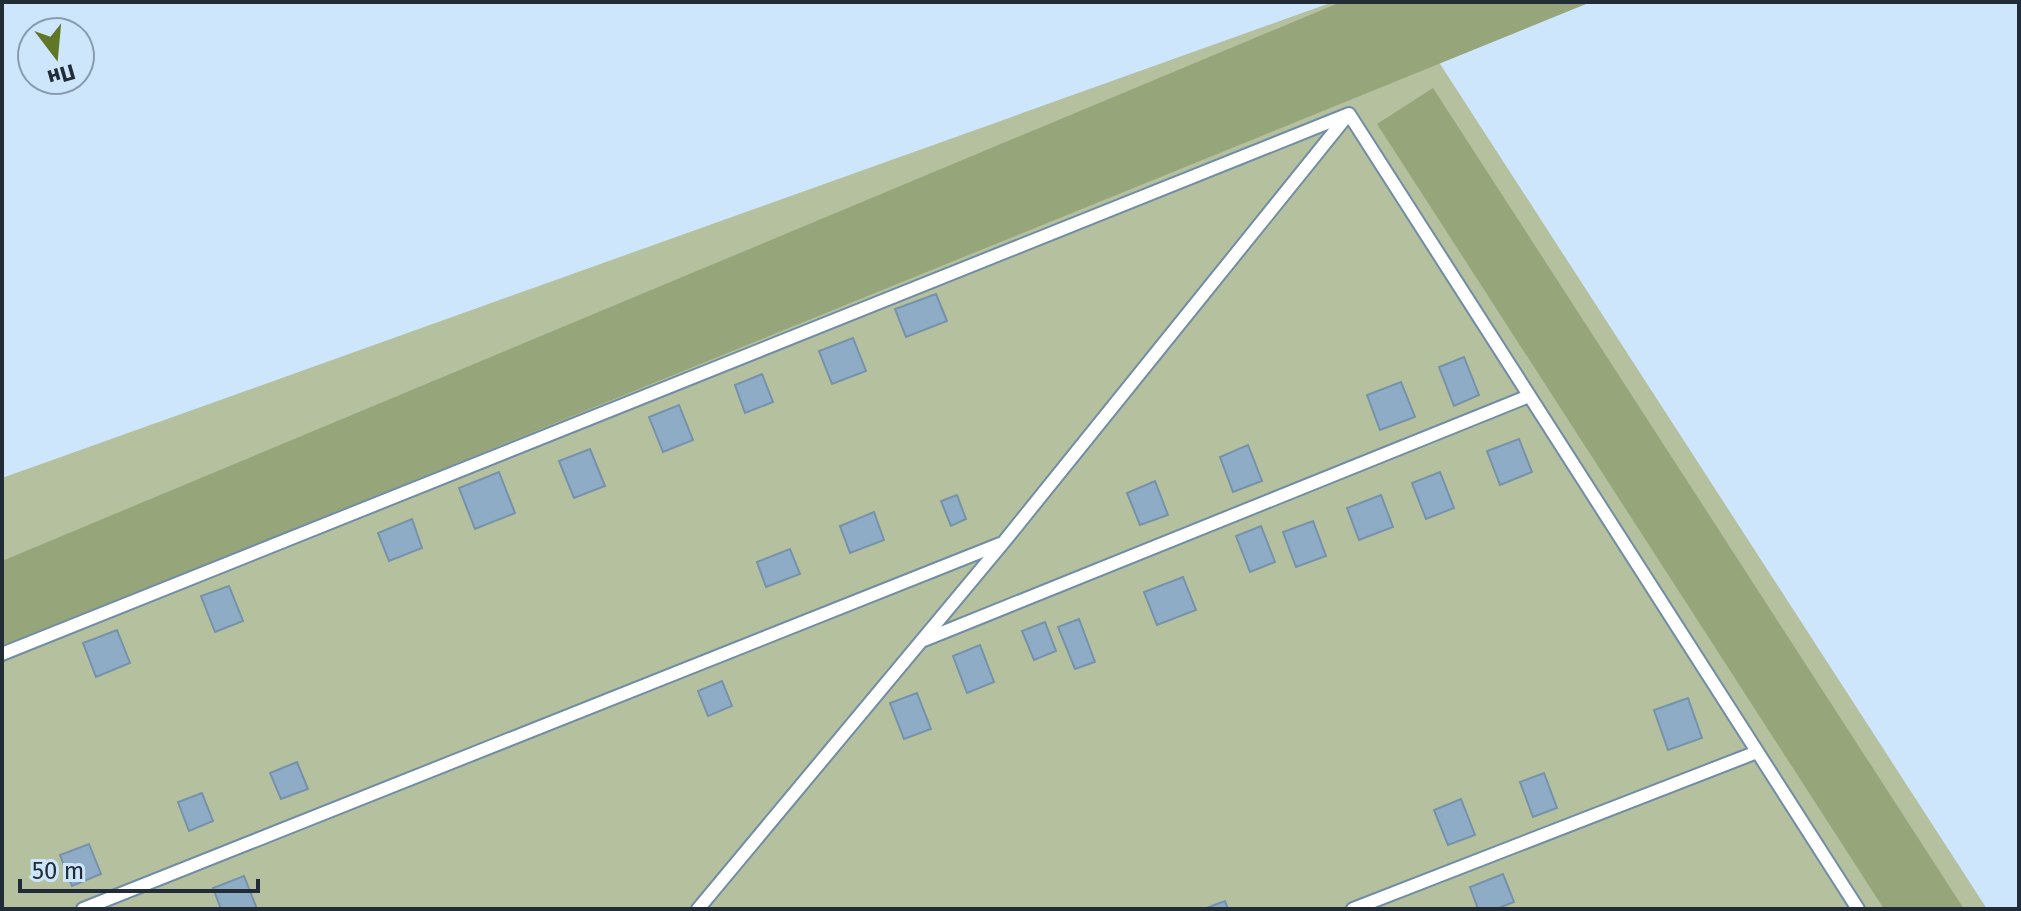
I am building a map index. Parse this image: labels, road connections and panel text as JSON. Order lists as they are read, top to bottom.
{
  "scale_bar": "50 m",
  "north": "bottom"
}
